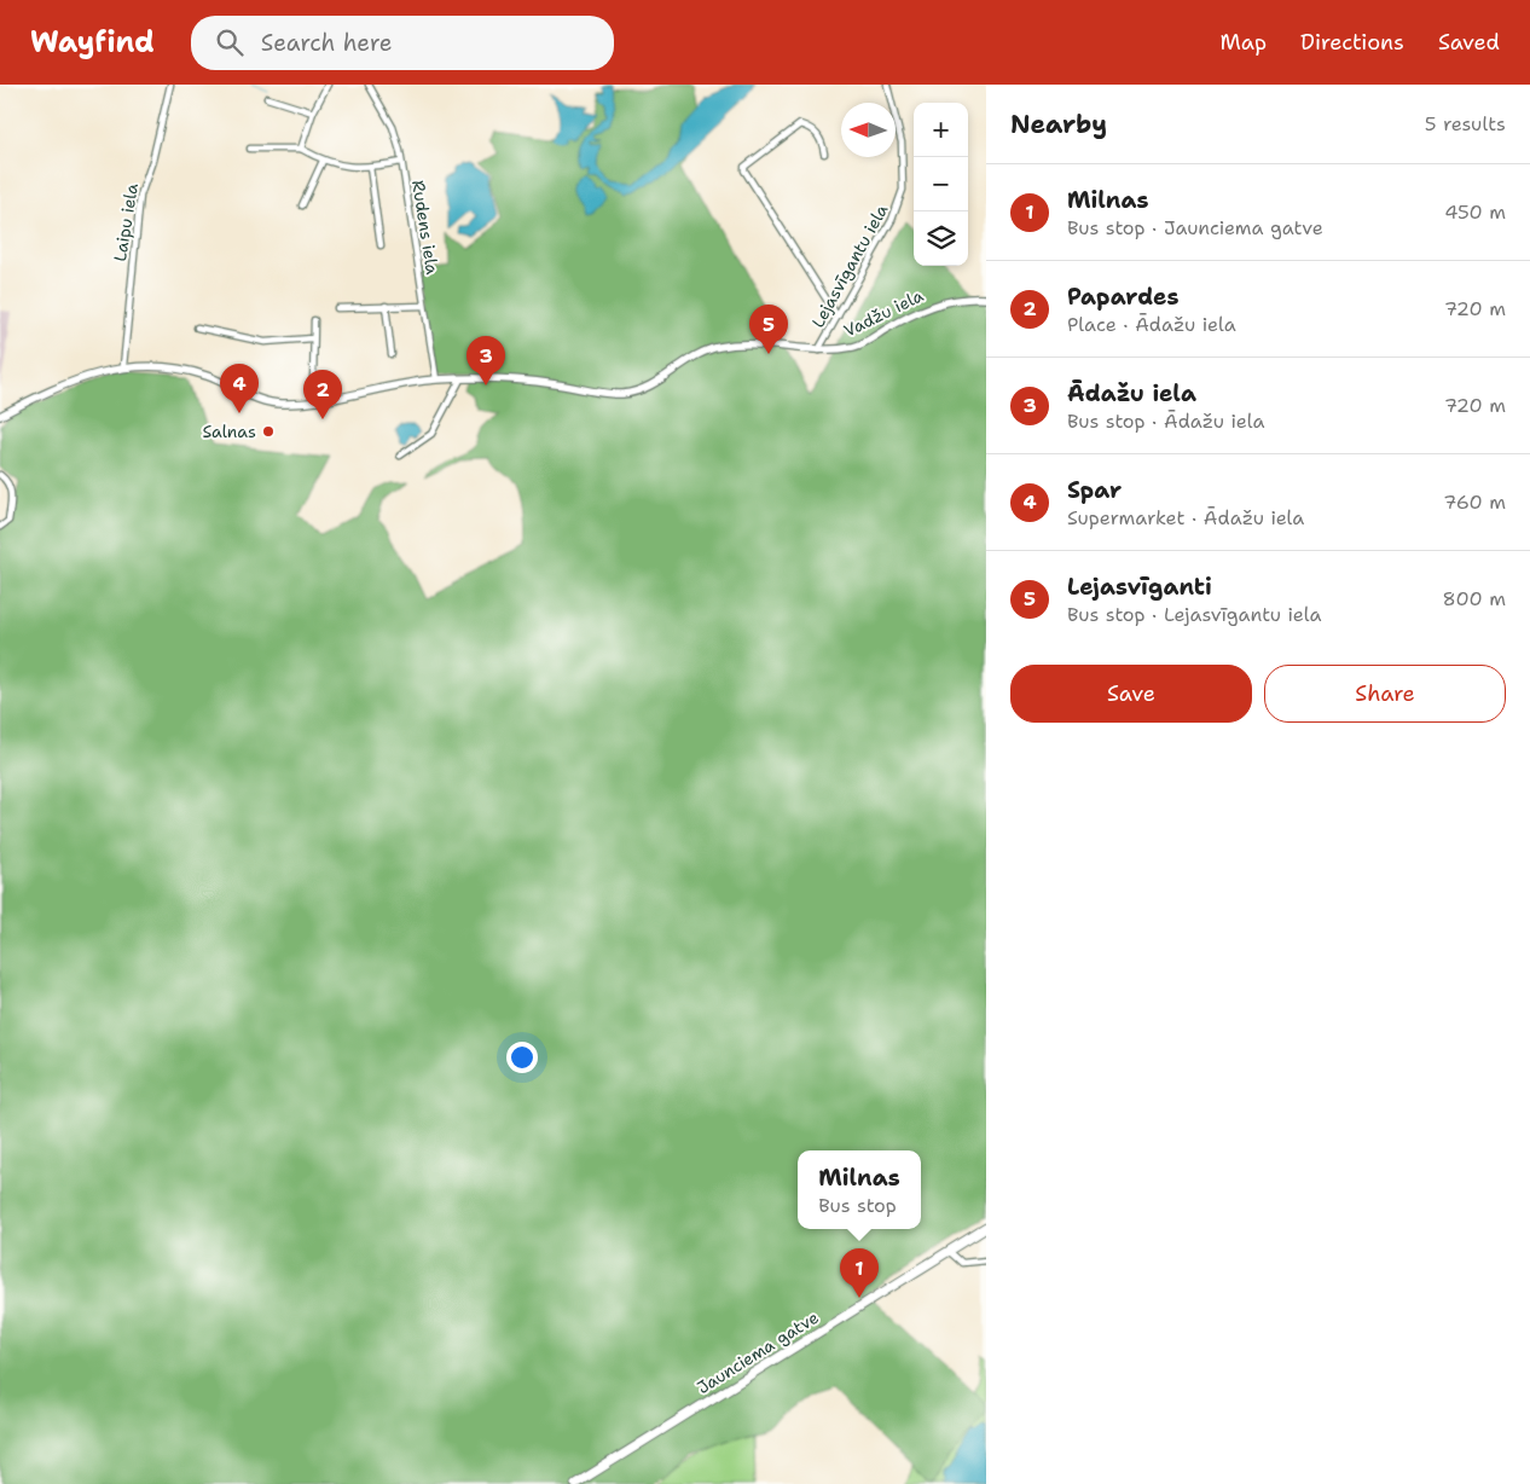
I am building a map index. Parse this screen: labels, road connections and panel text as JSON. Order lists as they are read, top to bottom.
{
  "streets": {
    "main road": ["Jaunciema gatve"],
    "street": [
      "Laipu iela",
      "Rudens iela",
      "Lejasvīgantu iela",
      "Vadžu iela"
    ]
  },
  "crossings": [
    ["Laipu iela", "Vadžu iela"],
    ["Rudens iela", "Vadžu iela"],
    ["Lejasvīgantu iela", "Vadžu iela"]
  ],
  "places": ["Salnas"],
  "north": "left",
  "page": {
    "header": "Wayfind",
    "search": "Search here",
    "nav": ["Map", "Directions", "Saved"],
    "heading": ["Nearby", "5 results"],
    "map_buttons": ["+", "−"],
    "list": [
      {
        "mark": "1",
        "name": "Milnas",
        "note": "Bus stop · Jaunciema gatve",
        "value": "450 m"
      },
      {
        "mark": "2",
        "name": "Papardes",
        "note": "Place · Ādažu iela",
        "value": "720 m"
      },
      {
        "mark": "3",
        "name": "Ādažu iela",
        "note": "Bus stop · Ādažu iela",
        "value": "720 m"
      },
      {
        "mark": "4",
        "name": "Spar",
        "note": "Supermarket · Ādažu iela",
        "value": "760 m"
      },
      {
        "mark": "5",
        "name": "Lejasvīganti",
        "note": "Bus stop · Lejasvīgantu iela",
        "value": "800 m"
      }
    ],
    "pins": [
      "5",
      "3",
      "4",
      "2",
      "1"
    ],
    "buttons": ["Save", "Share"],
    "popup": ["Milnas", "Bus stop"]
  }
}
